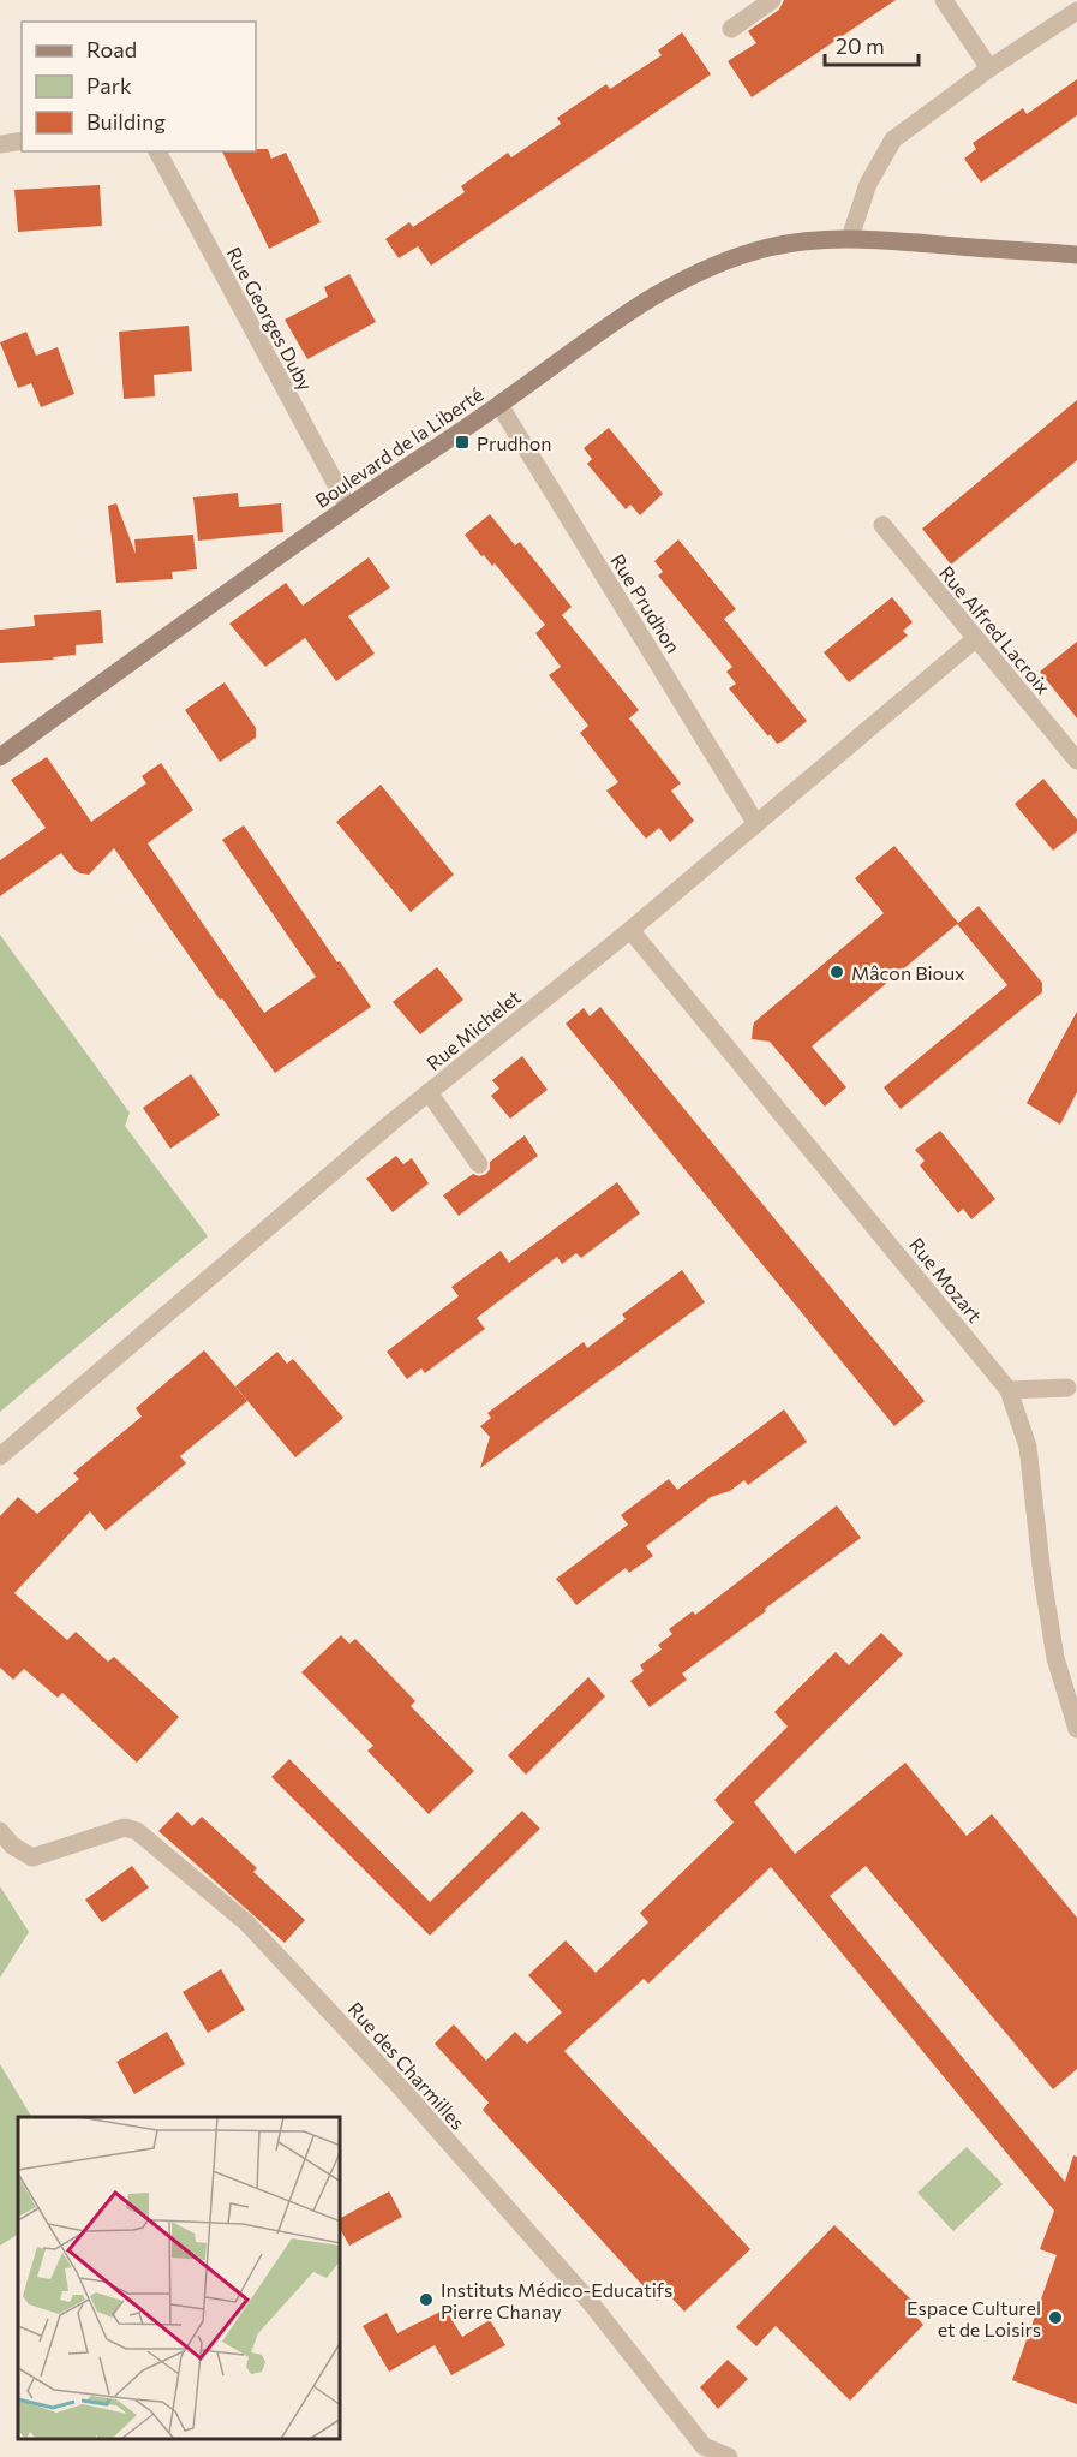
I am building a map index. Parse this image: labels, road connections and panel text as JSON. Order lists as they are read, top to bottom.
{
  "streets": {
    "main road": ["Boulevard de la Liberté"],
    "street": [
      "Rue Georges Duby",
      "Rue Prudhon",
      "Rue Alfred Lacroix",
      "Rue Michelet",
      "Rue Mozart",
      "Rue des Charmilles"
    ]
  },
  "crossings": [
    ["Rue Georges Duby", "Boulevard de la Liberté"],
    ["Boulevard de la Liberté", "Rue Prudhon"],
    ["Rue Prudhon", "Rue Michelet"],
    ["Rue Alfred Lacroix", "Rue Michelet"],
    ["Rue Michelet", "Rue Mozart"]
  ],
  "places": {
    "transit": ["Prudhon"],
    "other": ["Mâcon Bioux", "Instituts Médico-Educatifs Pierre Chanay", "Espace Culturel et de Loisirs"]
  },
  "legend": ["Road", "Park", "Building"],
  "scale_bar": "20 m"
}
